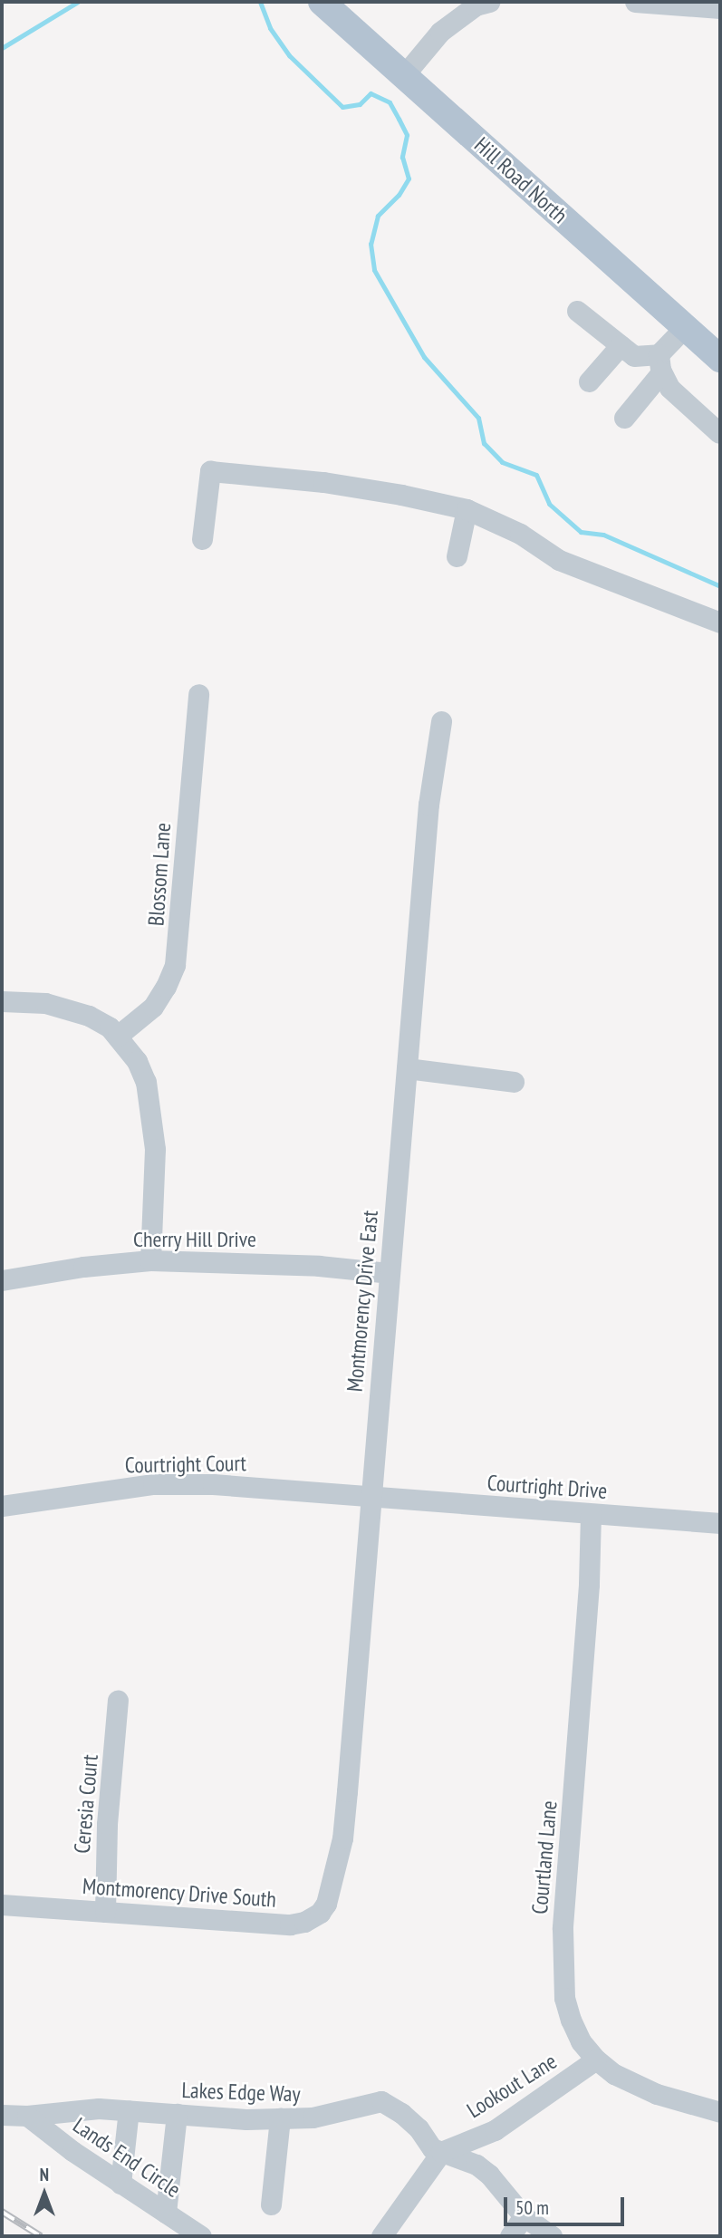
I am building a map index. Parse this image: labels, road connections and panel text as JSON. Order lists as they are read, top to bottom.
{
  "streets": {
    "main road": ["Hill Road North"],
    "street": [
      "Blossom Lane",
      "Cherry Hill Drive",
      "Montmorency Drive East",
      "Courtright Court",
      "Courtright Drive",
      "Ceresia Court",
      "Courtland Lane",
      "Montmorency Drive South",
      "Lookout Lane",
      "Lakes Edge Way",
      "Lands End Circle"
    ]
  },
  "crossings": [
    ["Cherry Hill Drive", "Montmorency Drive East"],
    ["Montmorency Drive East", "Courtright Court"],
    ["Montmorency Drive East", "Courtright Drive"],
    ["Montmorency Drive East", "Montmorency Drive South"],
    ["Courtright Court", "Courtright Drive"],
    ["Courtright Drive", "Courtland Lane"],
    ["Ceresia Court", "Montmorency Drive South"],
    ["Courtland Lane", "Lookout Lane"],
    ["Lookout Lane", "Lakes Edge Way"],
    ["Lakes Edge Way", "Lands End Circle"]
  ],
  "scale_bar": "50 m",
  "north": "top"
}
